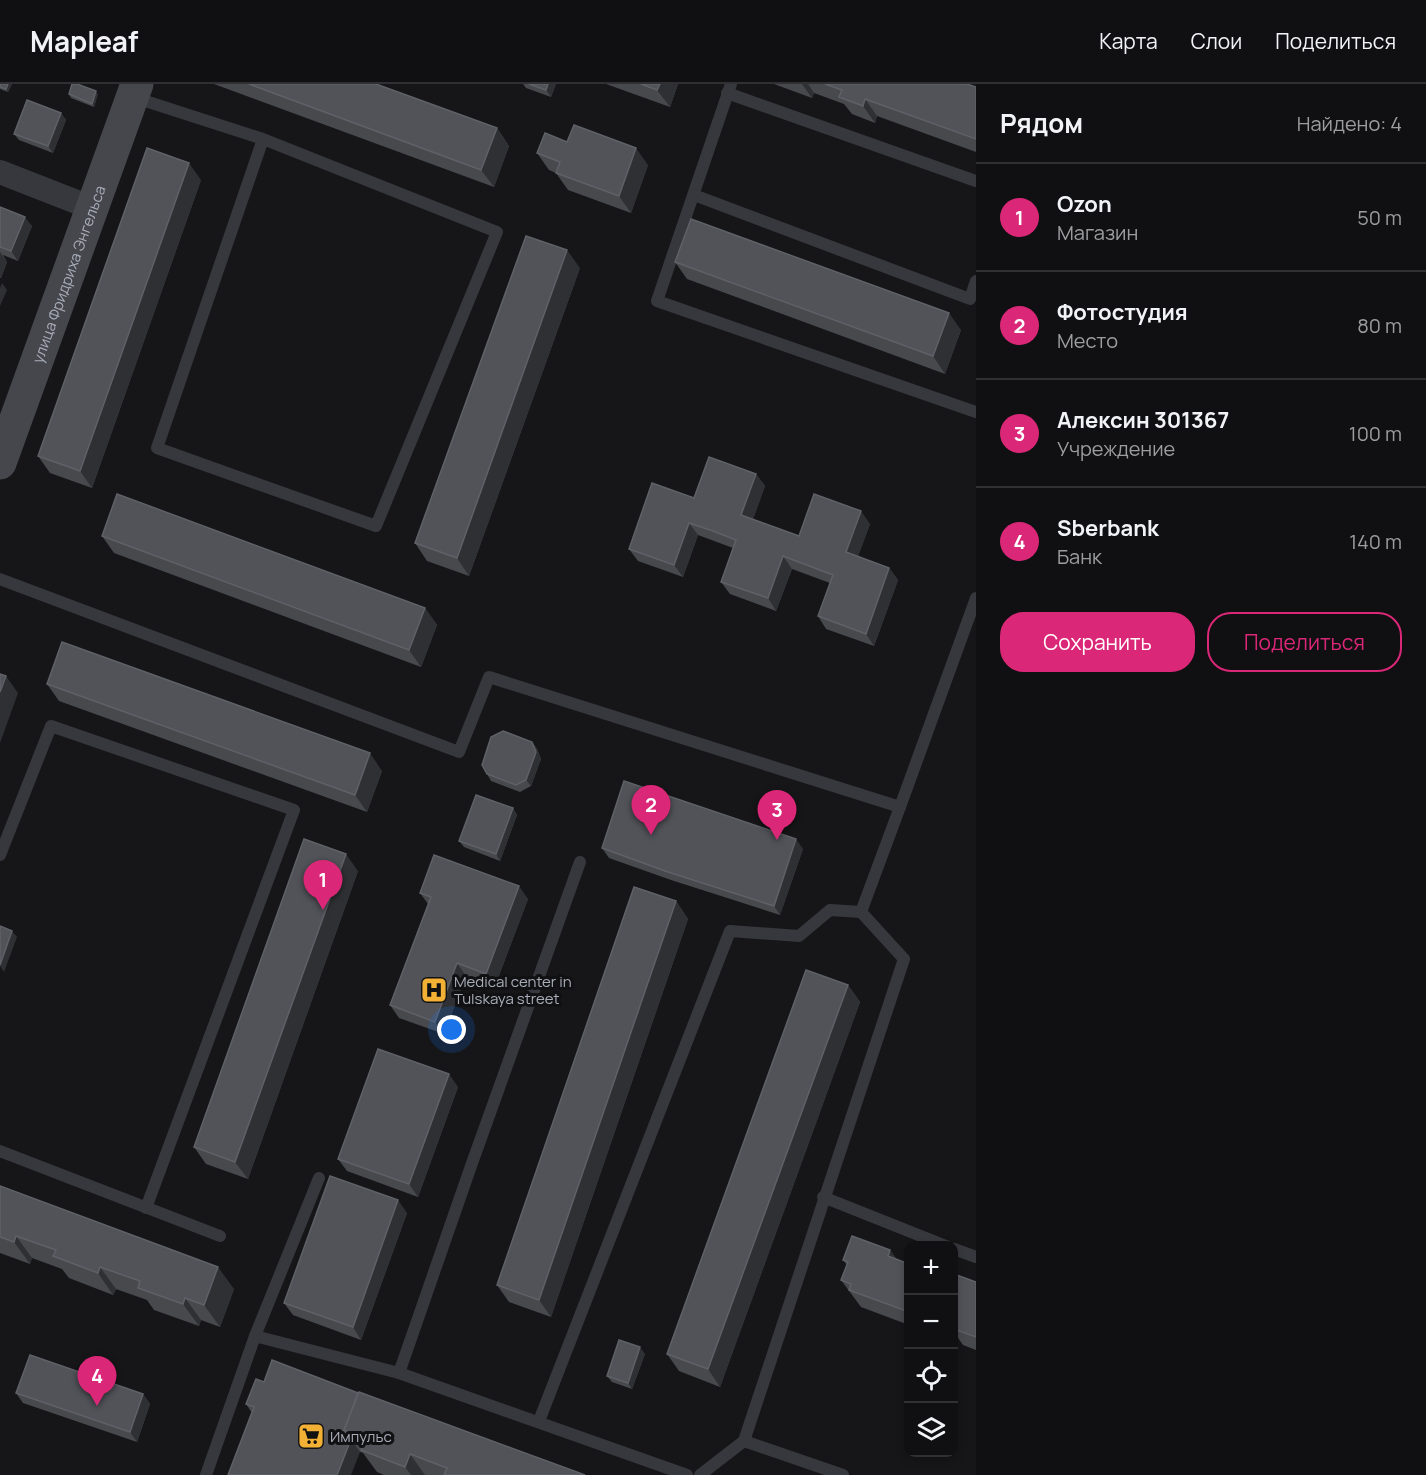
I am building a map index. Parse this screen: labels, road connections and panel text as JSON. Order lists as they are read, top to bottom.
{
  "streets": {
    "main road": ["улица Фридриха Энгельса"]
  },
  "places": {
    "hospital": ["Medical center in Tulskaya street"],
    "supermarket": ["Импульс"]
  },
  "page": {
    "header": "Mapleaf",
    "nav": ["Карта", "Слои", "Поделиться"],
    "heading": ["Рядом", "Найдено: 4"],
    "list": [
      {
        "mark": "1",
        "name": "Ozon",
        "note": "Магазин",
        "value": "50 m"
      },
      {
        "mark": "2",
        "name": "Фотостудия",
        "note": "Место",
        "value": "80 m"
      },
      {
        "mark": "3",
        "name": "Алексин 301367",
        "note": "Учреждение",
        "value": "100 m"
      },
      {
        "mark": "4",
        "name": "Sberbank",
        "note": "Банк",
        "value": "140 m"
      }
    ],
    "buttons": ["Сохранить", "Поделиться"],
    "pins": [
      "2",
      "3",
      "1",
      "4"
    ],
    "map_buttons": ["+", "−"]
  }
}
